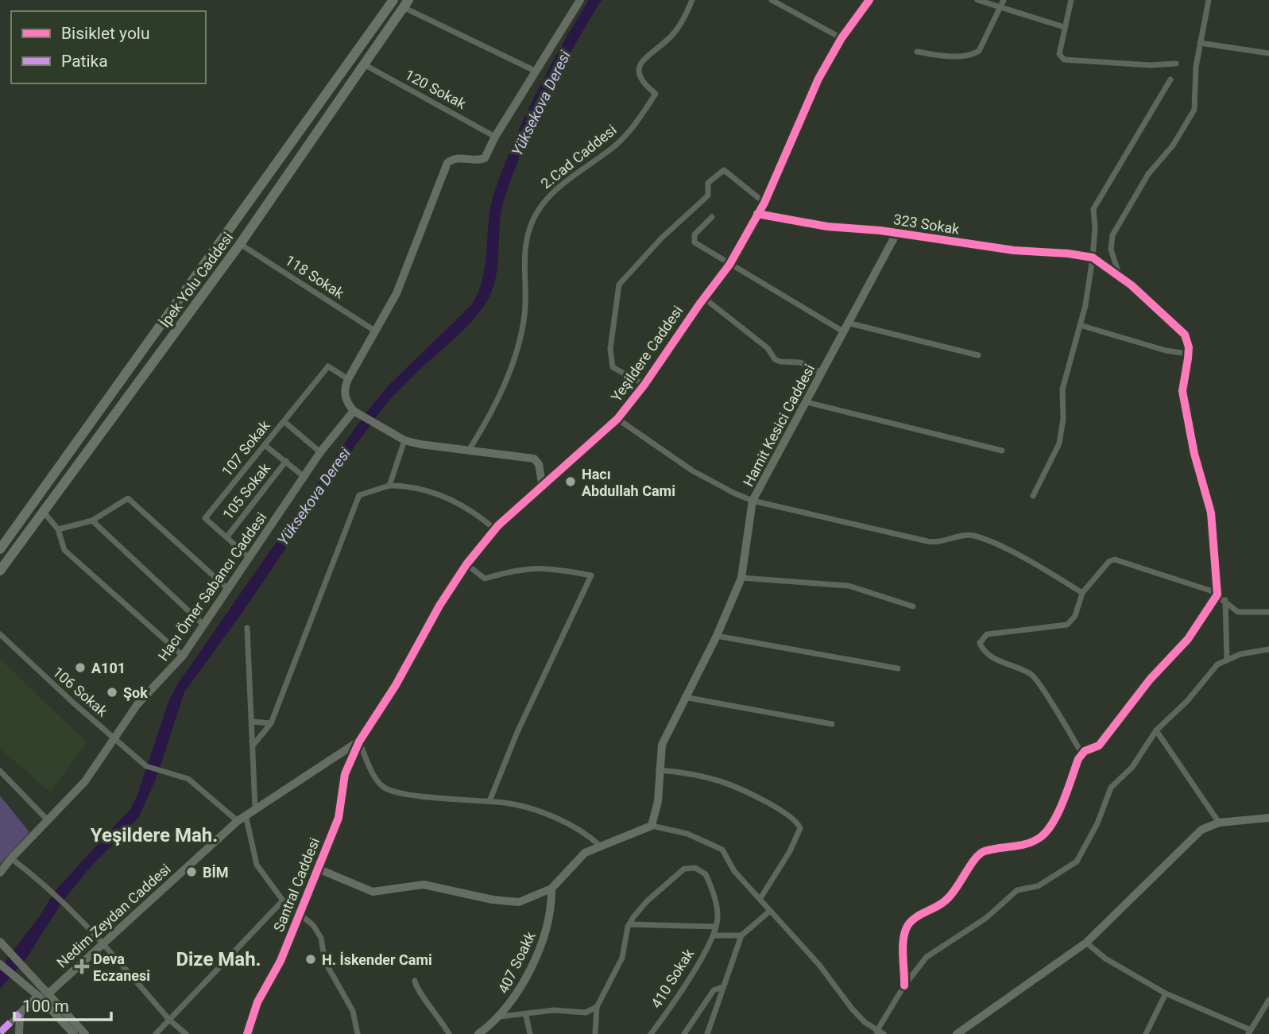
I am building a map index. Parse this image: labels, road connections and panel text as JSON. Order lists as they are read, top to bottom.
{
  "streets": {
    "highway": ["İpek Yolu Caddesi"],
    "street": [
      "120 Sokak",
      "2.Cad Caddesi",
      "323 Sokak",
      "118 Sokak",
      "Yeşildere Caddesi",
      "Hamit Kesici Caddesi",
      "107 Sokak",
      "105 Sokak",
      "Hacı Ömer Sabancı Caddesi",
      "106 Sokak",
      "Santral Caddesi",
      "Nedim Zeydan Caddesi",
      "407 Soakk",
      "410 Sokak"
    ]
  },
  "crossings": [
    ["120 Sokak", "İpek Yolu Caddesi"],
    ["323 Sokak", "Yeşildere Caddesi"],
    ["323 Sokak", "Hamit Kesici Caddesi"],
    ["118 Sokak", "İpek Yolu Caddesi"],
    ["Yeşildere Caddesi", "Santral Caddesi"],
    ["Yeşildere Caddesi", "Nedim Zeydan Caddesi"],
    ["107 Sokak", "105 Sokak"],
    ["107 Sokak", "Hacı Ömer Sabancı Caddesi"],
    ["Hacı Ömer Sabancı Caddesi", "106 Sokak"],
    ["106 Sokak", "Nedim Zeydan Caddesi"],
    ["Santral Caddesi", "Nedim Zeydan Caddesi"]
  ],
  "districts": ["Yeşildere Mah.", "Dize Mah."],
  "water": ["Yüksekova Deresi"],
  "places": {
    "other": [
      "Hacı Abdullah Cami",
      "A101",
      "Şok",
      "BİM",
      "H. İskender Cami"
    ],
    "health": ["Deva Eczanesi"]
  },
  "legend": ["Bisiklet yolu", "Patika"],
  "scale_bar": "100 m"
}
